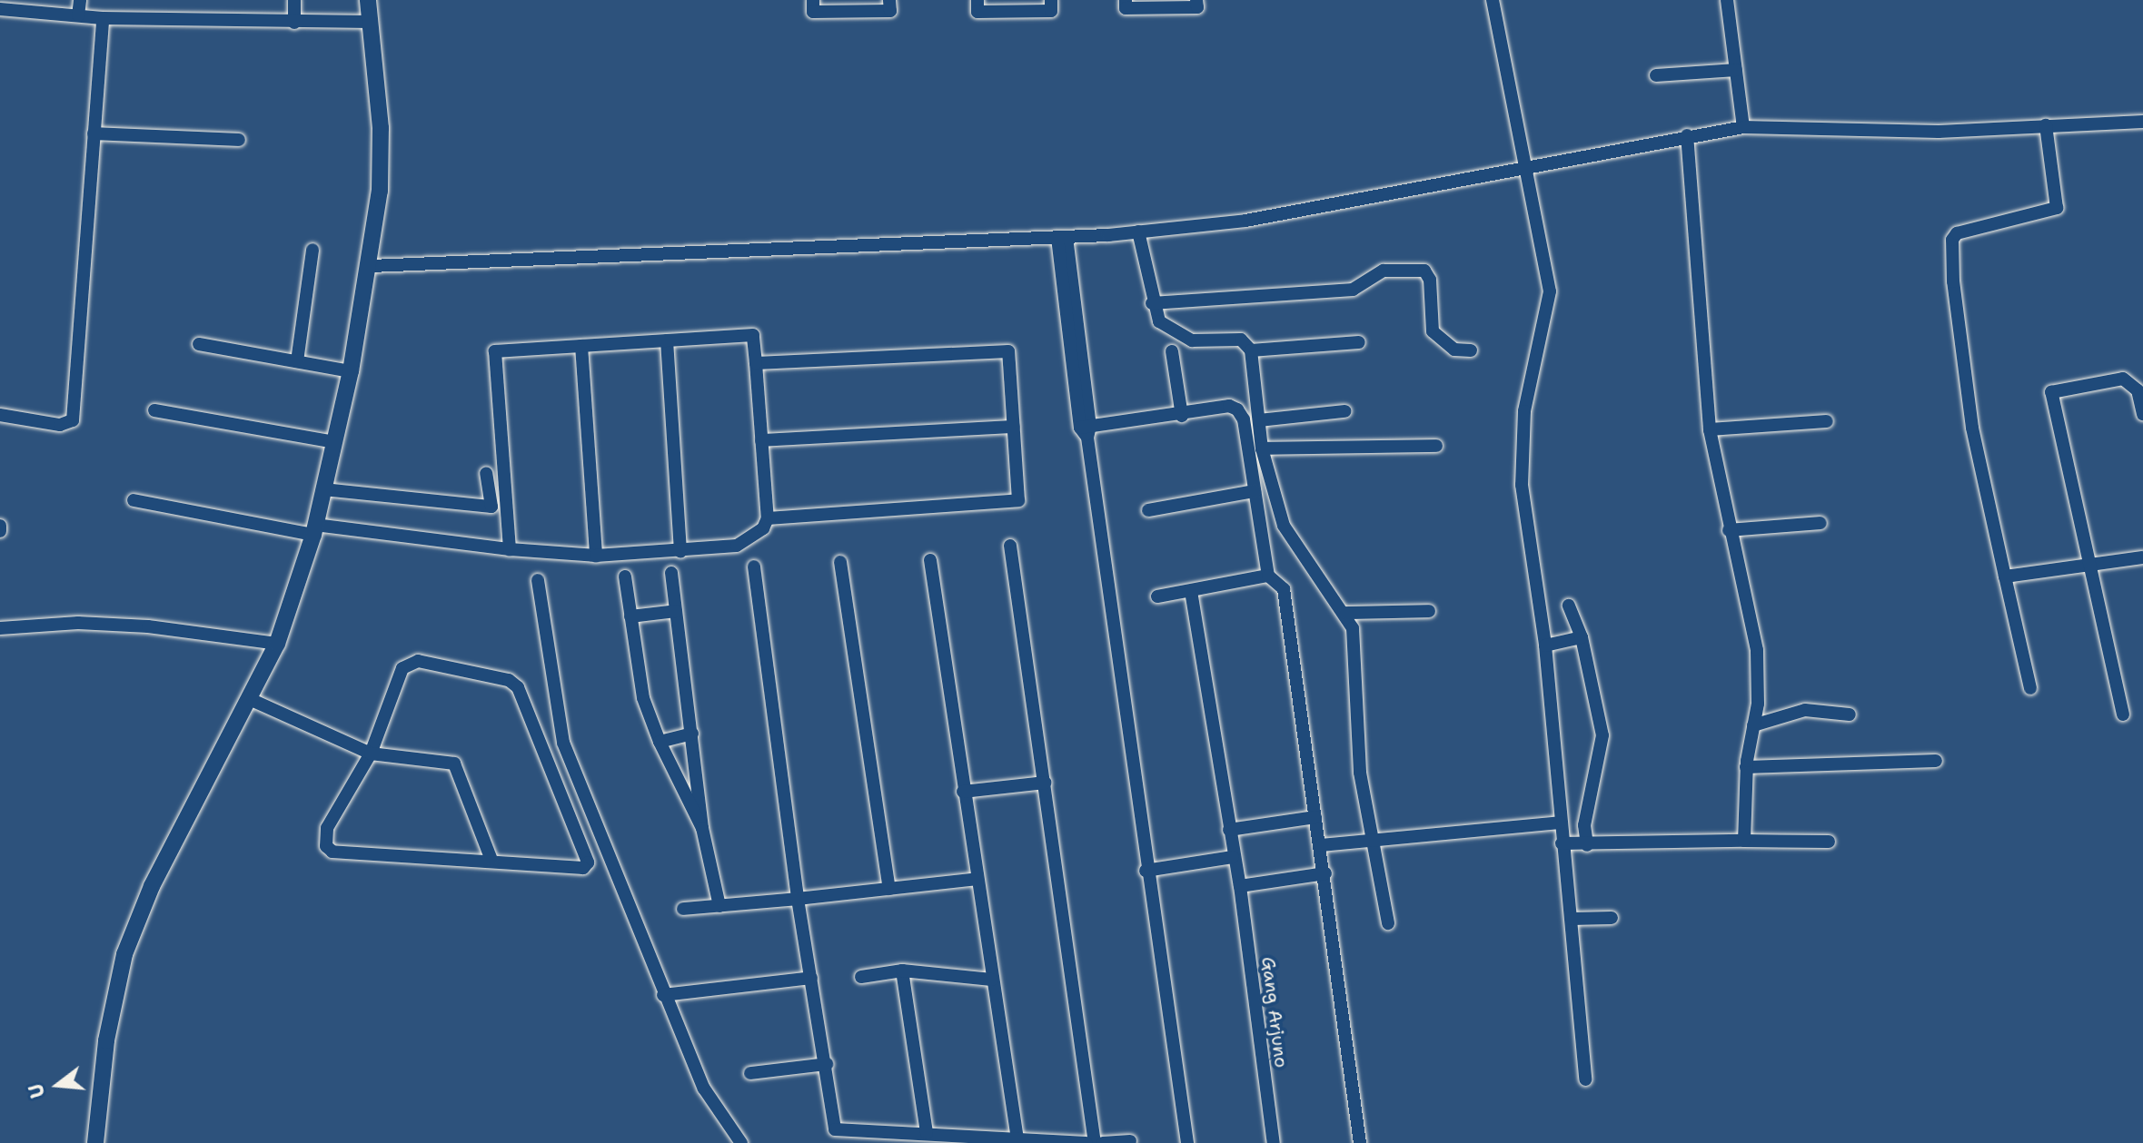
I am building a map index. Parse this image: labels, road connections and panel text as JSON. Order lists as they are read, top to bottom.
{
  "streets": {
    "street": ["Gang Arjuno"]
  },
  "north": "left"
}
